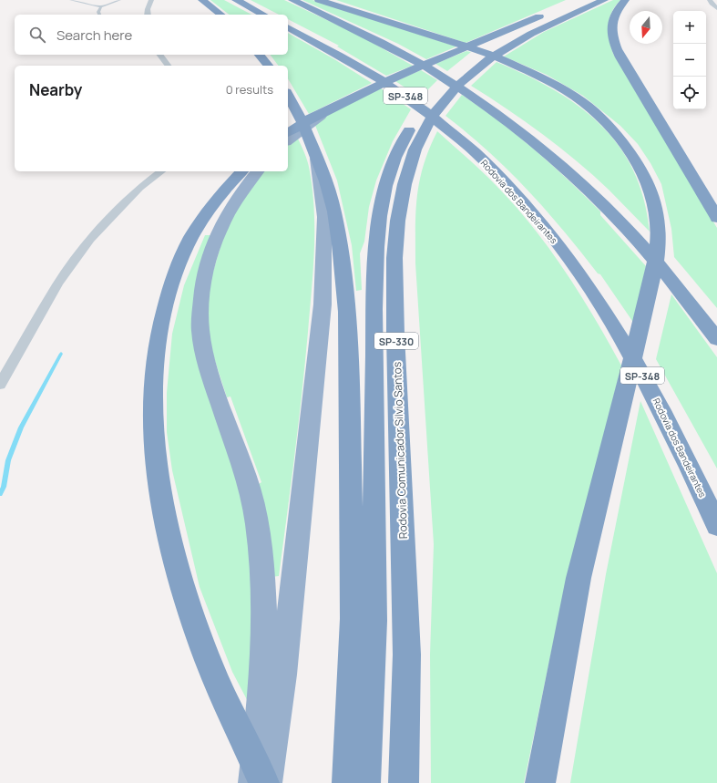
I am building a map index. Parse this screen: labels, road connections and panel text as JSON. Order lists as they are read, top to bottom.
{
  "streets": {
    "highway": [
      "SP-348",
      "Rodovia dos Bandeirantes",
      "SP-330",
      "Rodovia Comunicador Silvio Santos"
    ]
  },
  "north": "bottom",
  "page": {
    "map_buttons": ["+", "−"],
    "search": "Search here",
    "heading": ["Nearby", "0 results"]
  }
}
